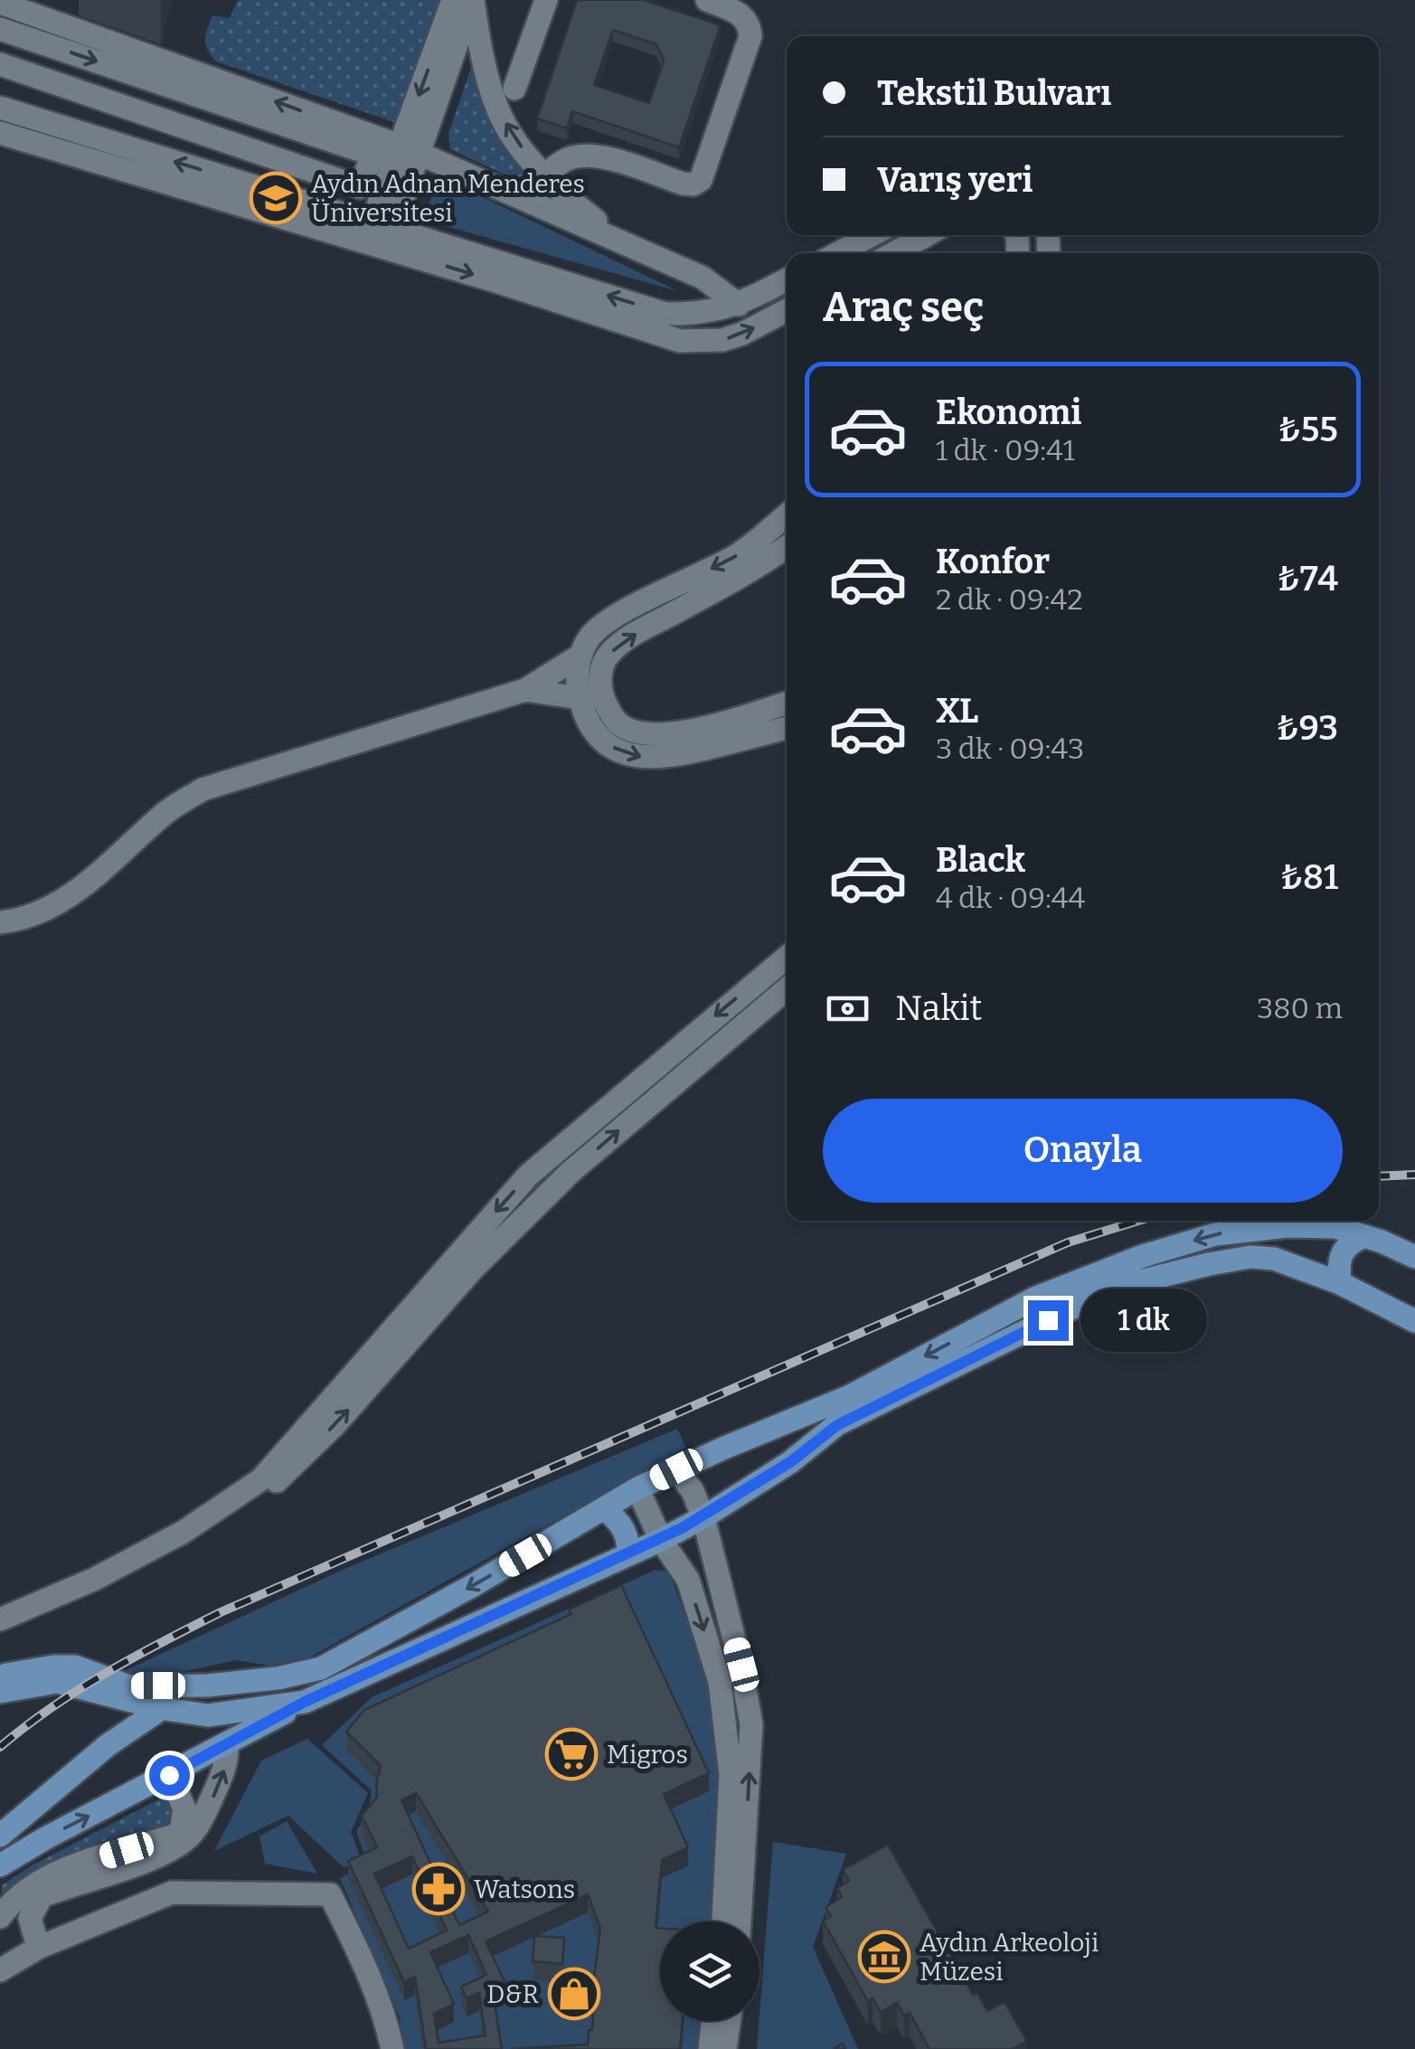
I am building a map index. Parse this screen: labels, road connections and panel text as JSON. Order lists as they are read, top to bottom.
{
  "places": {
    "school or university": ["Aydın Adnan Menderes Üniversitesi"],
    "supermarket": ["Migros"],
    "pharmacy": ["Watsons"],
    "museum": ["Aydın Arkeoloji Müzesi"],
    "shop": ["D&R"]
  },
  "page": {
    "banner": ["Tekstil Bulvarı", "Varış yeri"],
    "heading": "Araç seç",
    "list": [
      {
        "name": "Ekonomi",
        "note": "1 dk · 09:41",
        "value": "₺55"
      },
      {
        "name": "Konfor",
        "note": "2 dk · 09:42",
        "value": "₺74"
      },
      {
        "name": "XL",
        "note": "3 dk · 09:43",
        "value": "₺93"
      },
      {
        "name": "Black",
        "note": "4 dk · 09:44",
        "value": "₺81"
      }
    ],
    "pay": ["Nakit", "380 m"],
    "buttons": "Onayla",
    "bubble": "1 dk"
  }
}
